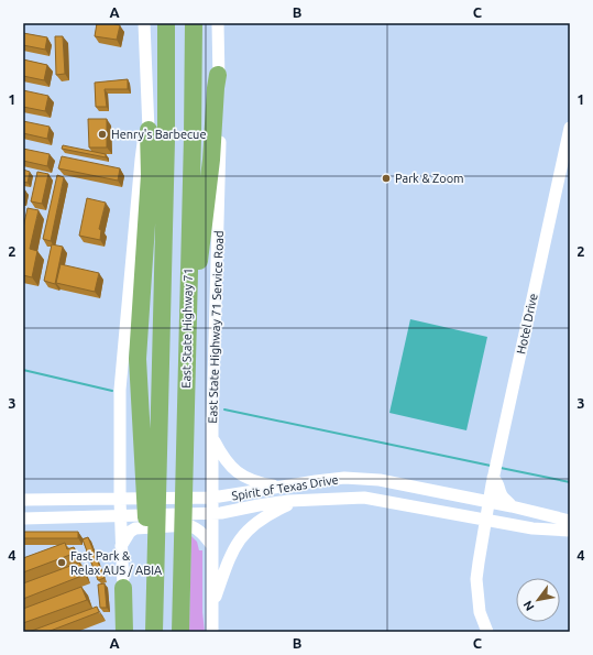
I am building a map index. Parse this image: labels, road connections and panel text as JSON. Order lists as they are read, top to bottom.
{
  "streets": {
    "highway": ["East State Highway 71"],
    "street": ["Hotel Drive", "East State Highway 71 Service Road", "Spirit of Texas Drive"]
  },
  "crossings": [
    ["Hotel Drive", "Spirit of Texas Drive"],
    ["East State Highway 71 Service Road", "Spirit of Texas Drive"]
  ],
  "places": ["Henry's Barbecue", "Park & Zoom", "Fast Park & Relax AUS / ABIA"],
  "north": "bottom left",
  "grid": {
    "columns": ["A", "B", "C"],
    "rows": [
      "1",
      "2",
      "3",
      "4"
    ]
  }
}
